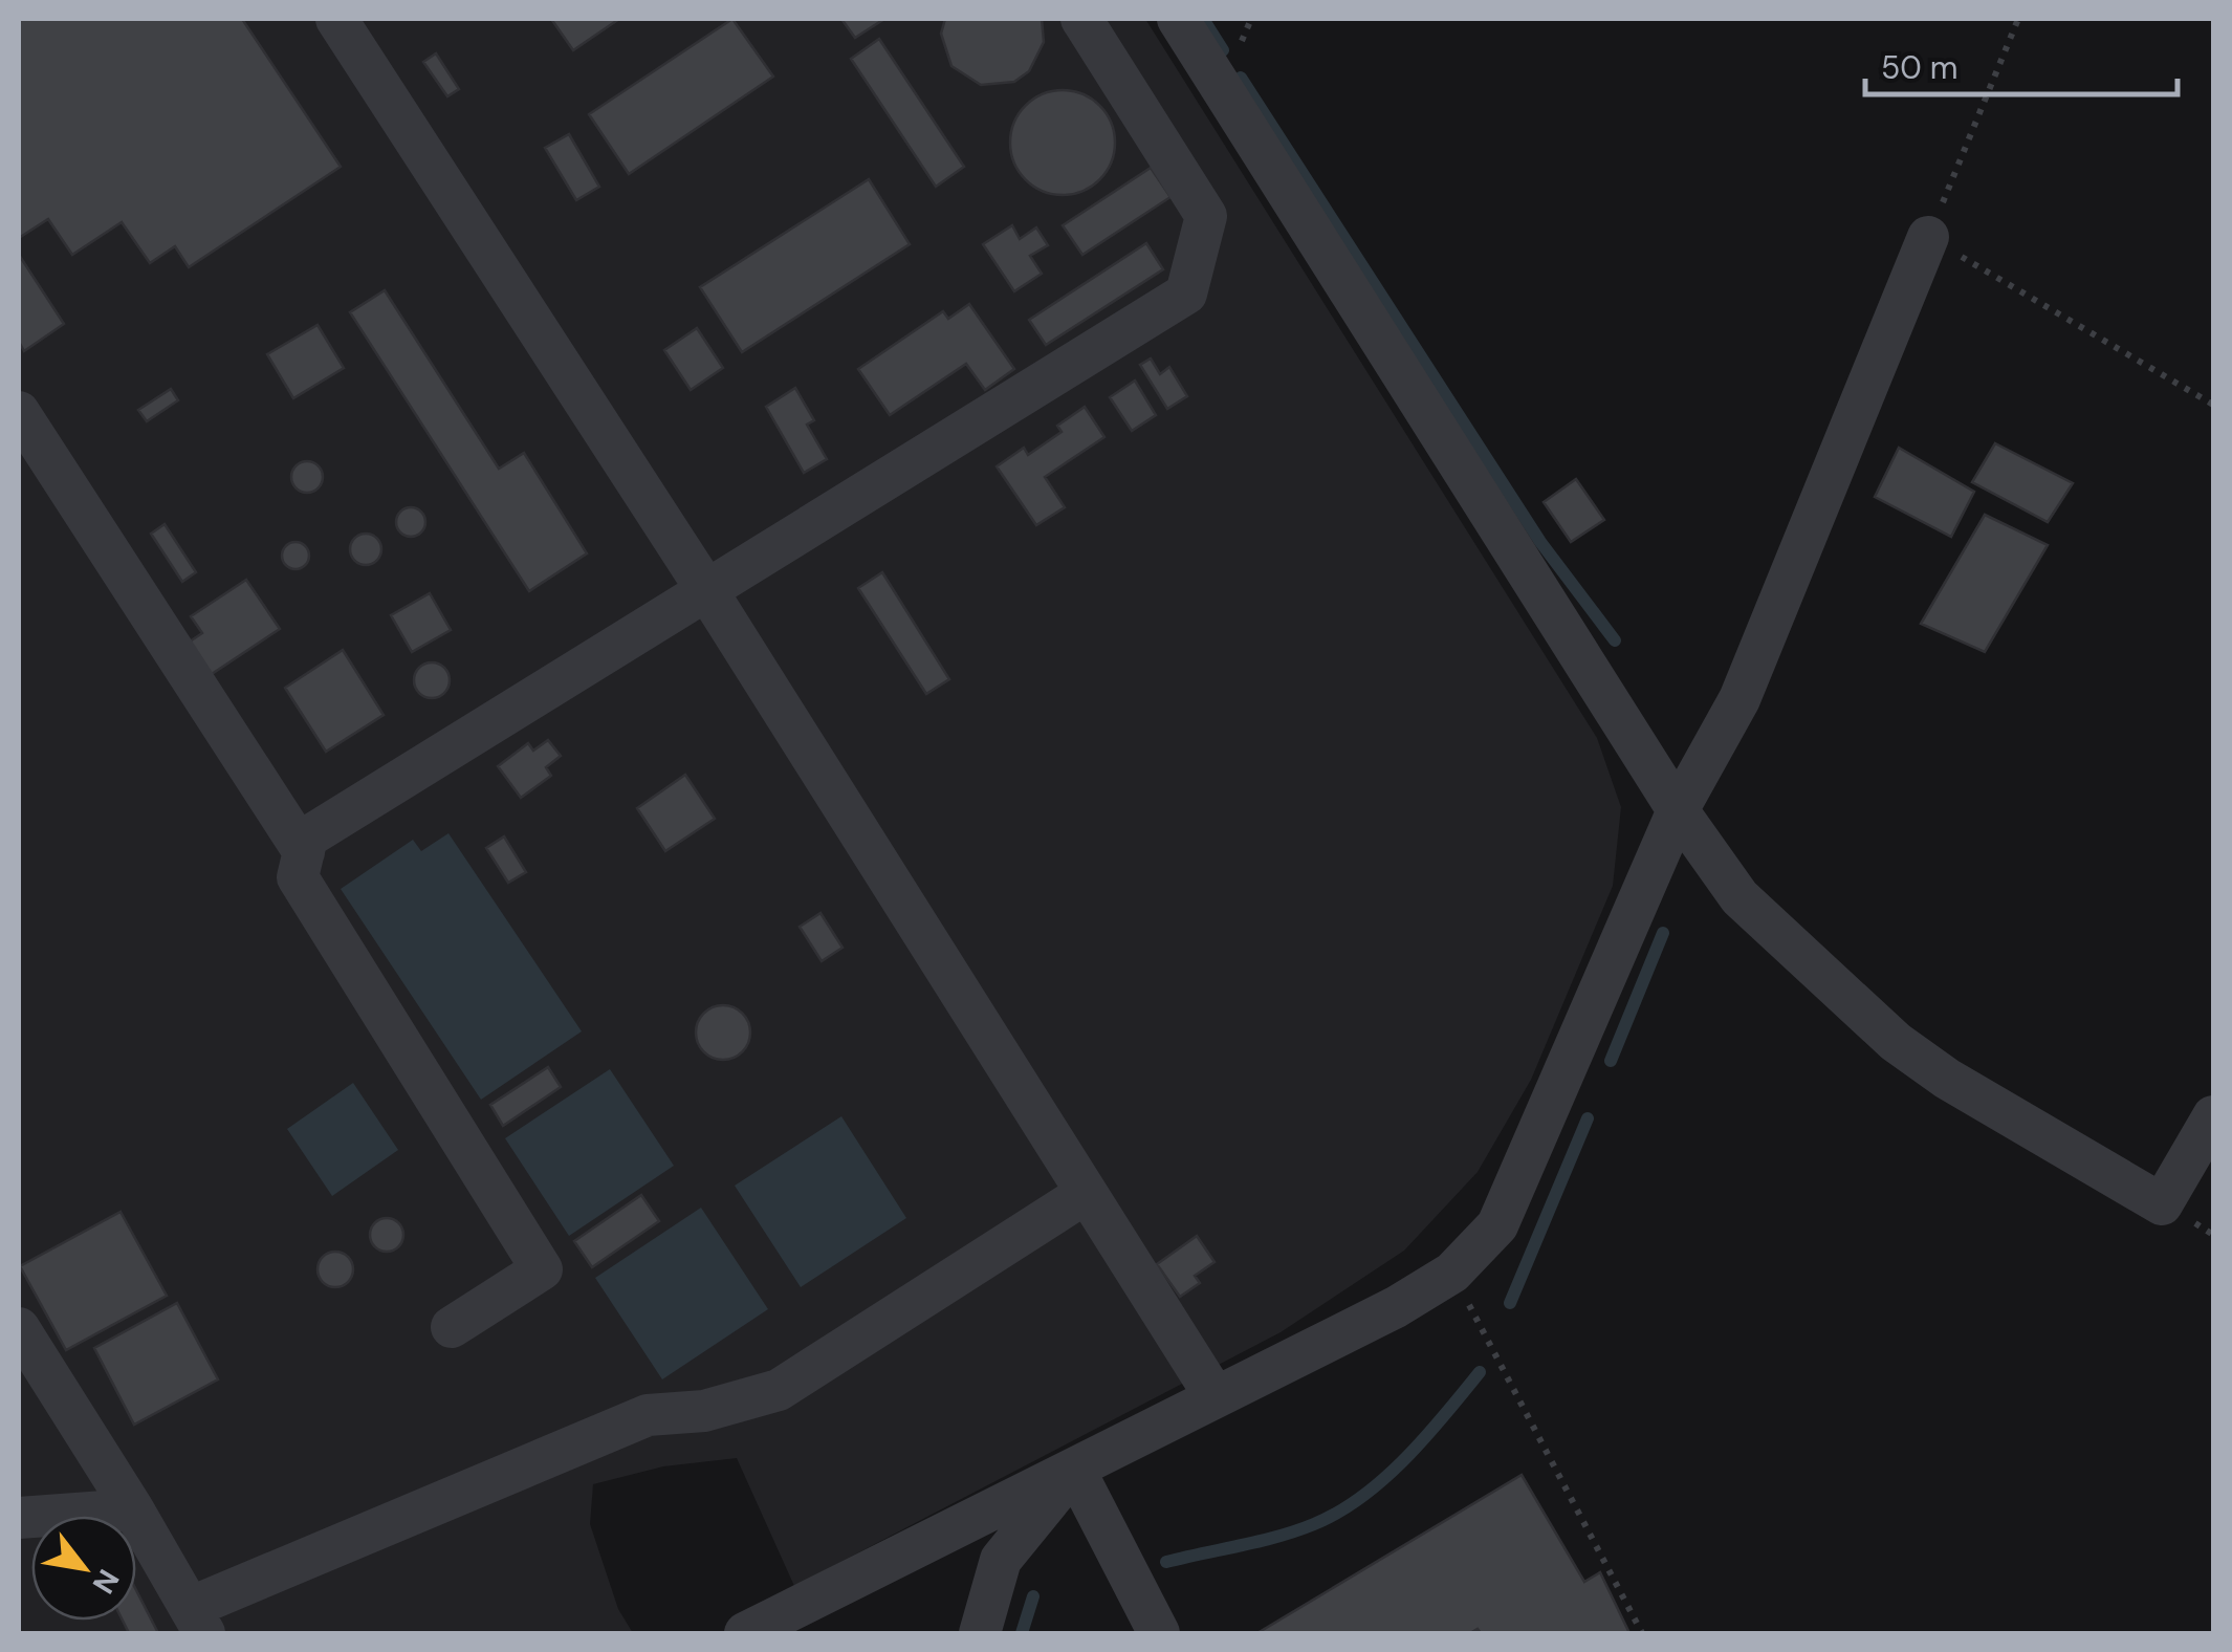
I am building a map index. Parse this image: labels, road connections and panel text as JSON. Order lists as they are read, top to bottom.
{
  "scale_bar": "50 m",
  "north": "bottom right"
}
